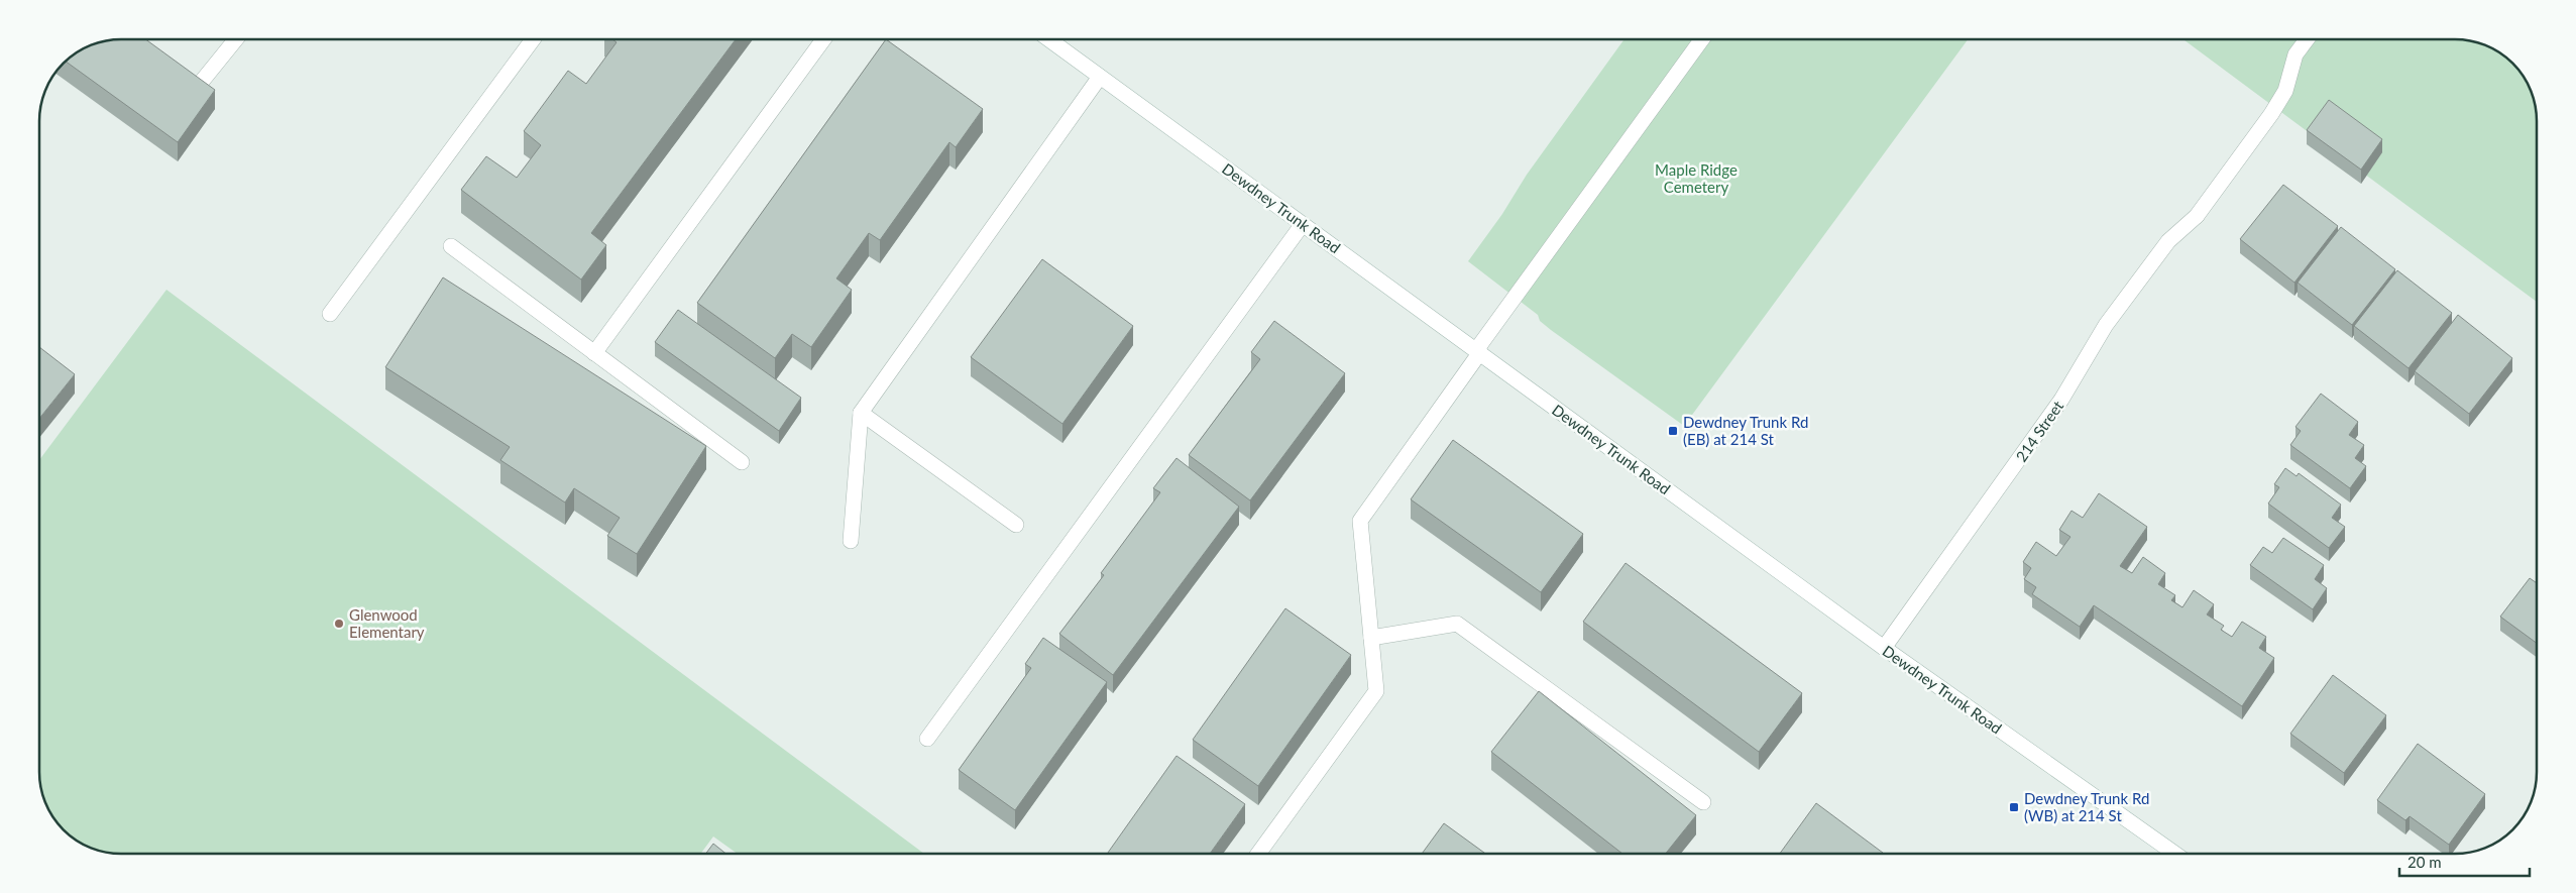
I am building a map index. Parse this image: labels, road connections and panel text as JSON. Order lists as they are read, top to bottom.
{
  "streets": {
    "main road": ["Dewdney Trunk Road", "214 Street"]
  },
  "crossings": [
    ["Dewdney Trunk Road", "214 Street"]
  ],
  "parks": ["Maple Ridge Cemetery"],
  "places": {
    "transit": ["Dewdney Trunk Rd (EB) at 214 St", "Dewdney Trunk Rd (WB) at 214 St"],
    "other": ["Glenwood Elementary"]
  },
  "scale_bar": "20 m"
}
